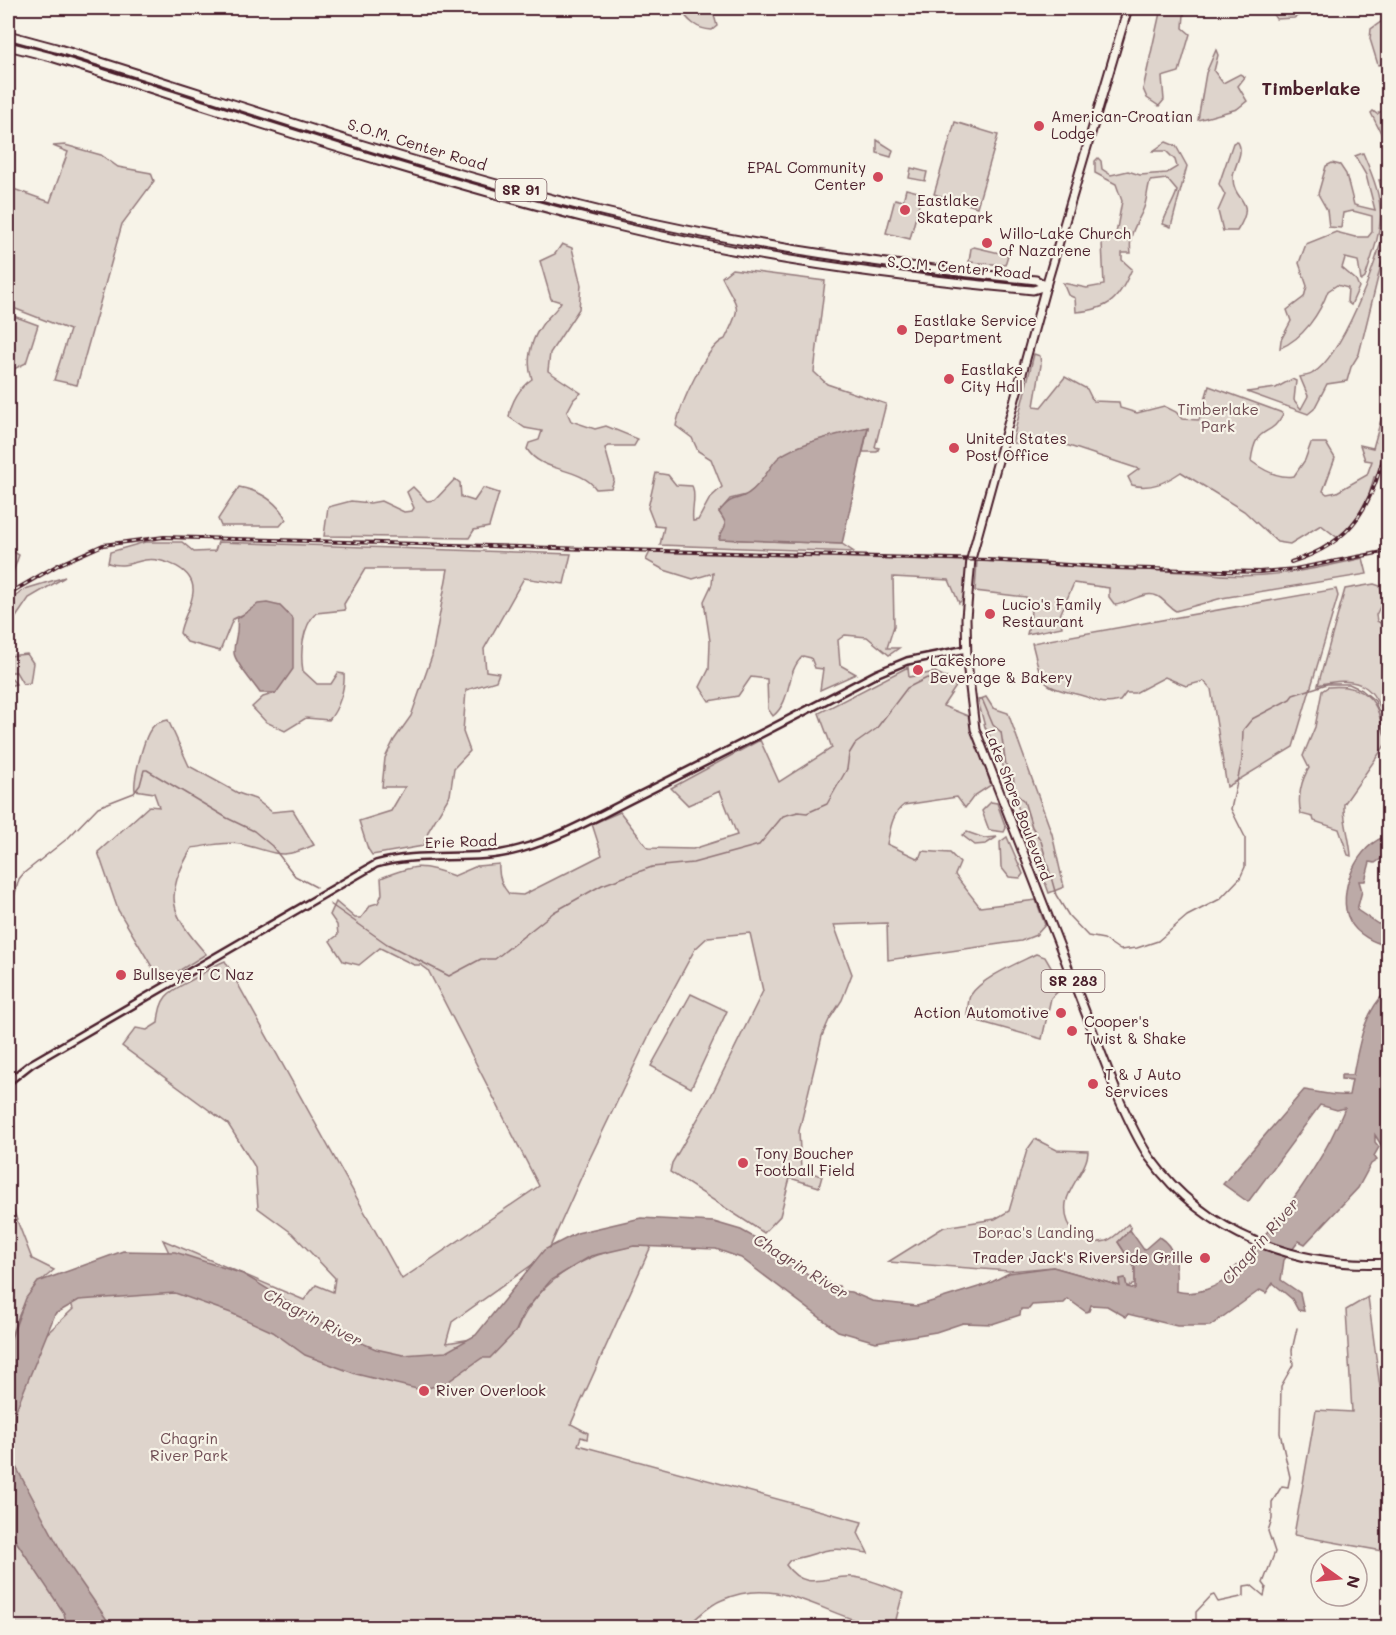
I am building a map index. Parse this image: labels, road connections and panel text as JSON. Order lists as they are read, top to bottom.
{
  "streets": {
    "main road": [
      "S.O.M. Center Road",
      "SR 91",
      "Lake Shore Boulevard",
      "SR 283"
    ],
    "street": ["Erie Road"]
  },
  "crossings": [
    ["S.O.M. Center Road", "Lake Shore Boulevard"],
    ["Lake Shore Boulevard", "Erie Road"]
  ],
  "districts": ["Timberlake"],
  "water": ["Chagrin River"],
  "parks": ["Timberlake Park", "Borac's Landing", "Chagrin River Park"],
  "places": [
    "American-Croatian Lodge",
    "EPAL Community Center",
    "Eastlake Skatepark",
    "Willo-Lake Church of Nazarene",
    "Eastlake Service Department",
    "Eastlake City Hall",
    "United States Post Office",
    "Lucio's Family Restaurant",
    "Lakeshore Beverage & Bakery",
    "Bullseye T C Naz",
    "Action Automotive",
    "Cooper's Twist & Shake",
    "T & J Auto Services",
    "Tony Boucher Football Field",
    "Trader Jack's Riverside Grille",
    "River Overlook"
  ],
  "north": "right"
}
